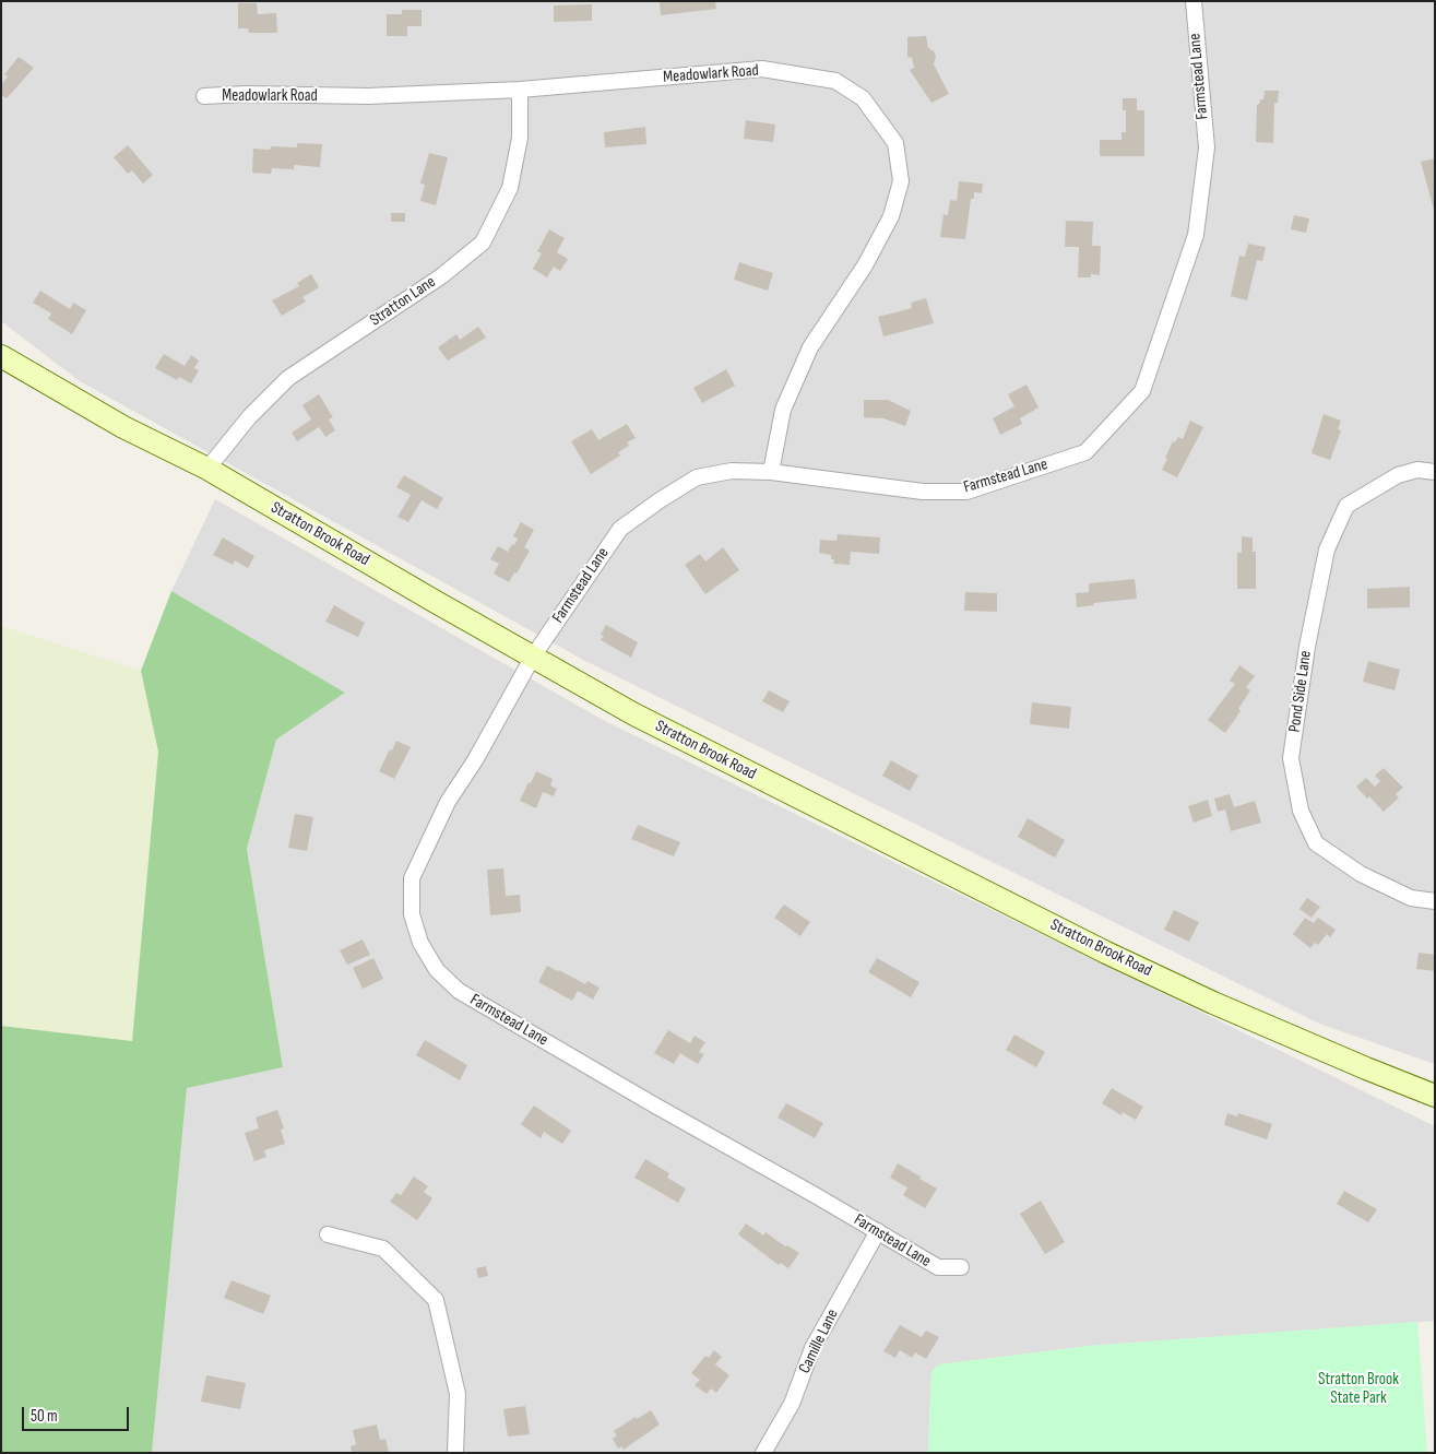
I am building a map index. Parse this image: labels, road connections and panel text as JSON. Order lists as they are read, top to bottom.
{
  "streets": {
    "street": [
      "Meadowlark Road",
      "Farmstead Lane",
      "Stratton Lane",
      "Stratton Brook Road",
      "Pond Side Lane",
      "Camille Lane"
    ]
  },
  "crossings": [
    ["Meadowlark Road", "Farmstead Lane"],
    ["Meadowlark Road", "Stratton Lane"],
    ["Farmstead Lane", "Stratton Brook Road"],
    ["Farmstead Lane", "Camille Lane"],
    ["Stratton Lane", "Stratton Brook Road"]
  ],
  "parks": ["Stratton Brook State Park"],
  "scale_bar": "50 m"
}
